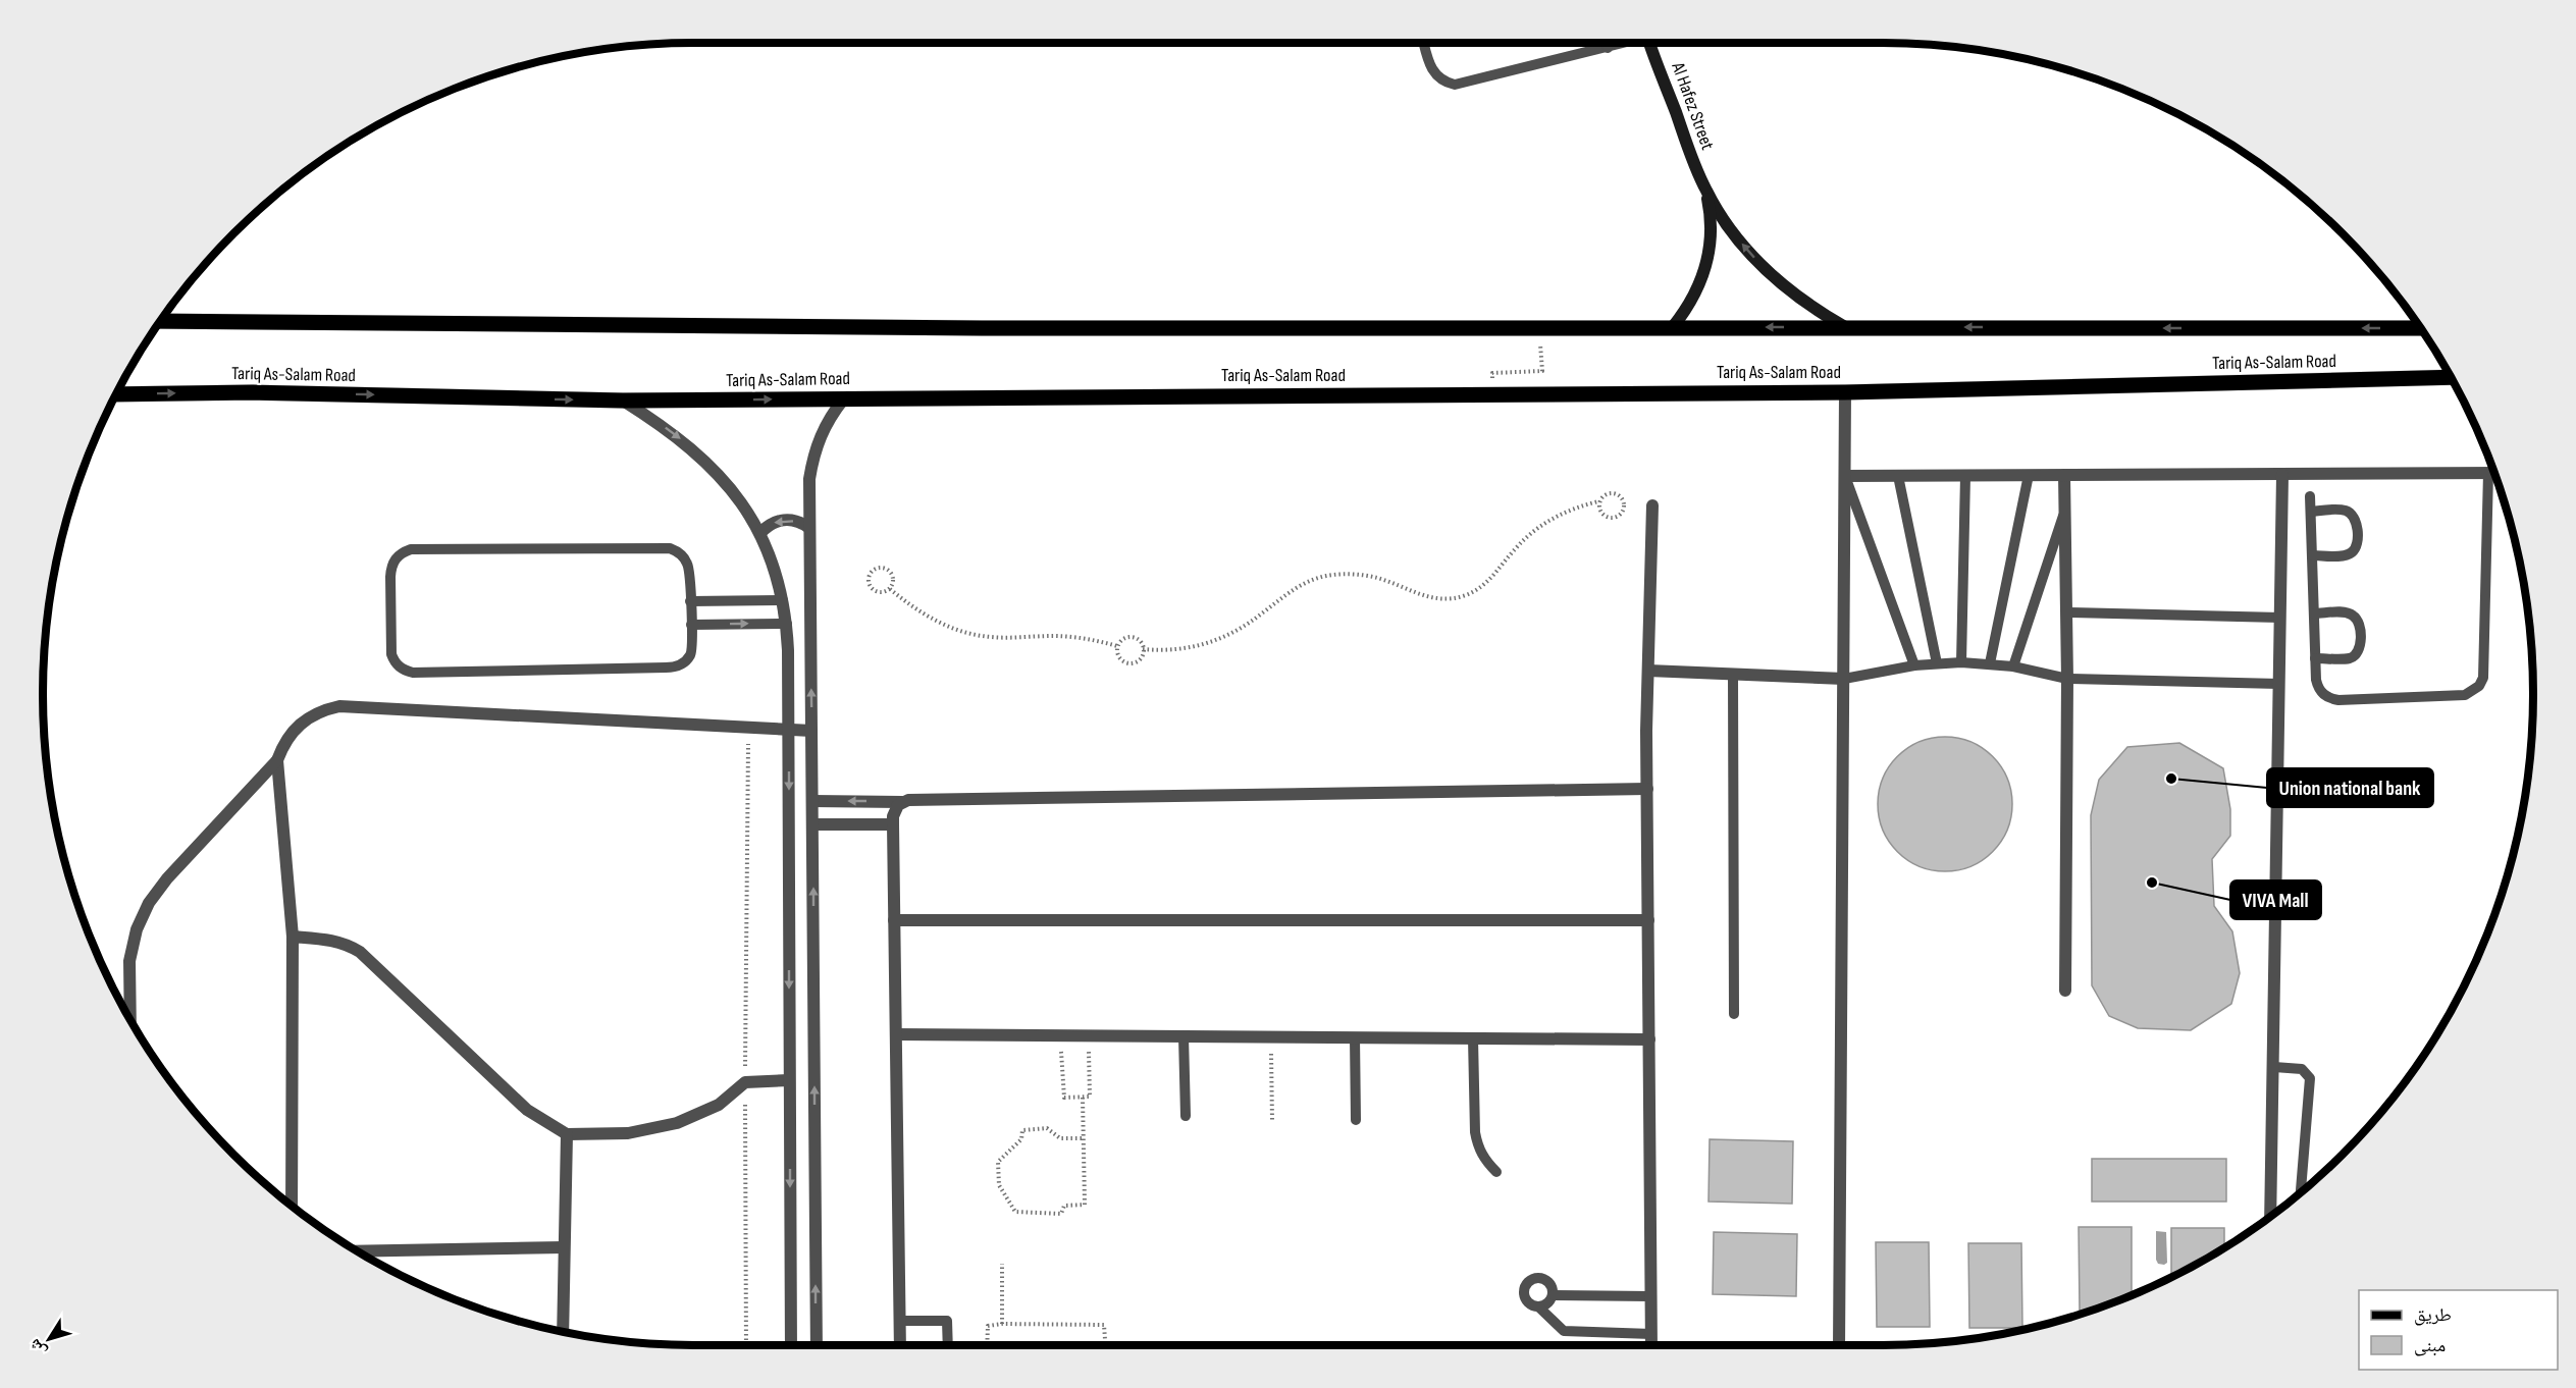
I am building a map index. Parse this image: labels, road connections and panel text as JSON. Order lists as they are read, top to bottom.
{
  "streets": {
    "main road": ["Al Hafez Street", "Tariq As-Salam Road"]
  },
  "crossings": [
    ["Al Hafez Street", "Tariq As-Salam Road"]
  ],
  "one_way": ["Al Hafez Street"],
  "places": ["Union national bank", "VIVA Mall"],
  "legend": ["طريق", "مبنى"],
  "north": "bottom left"
}
